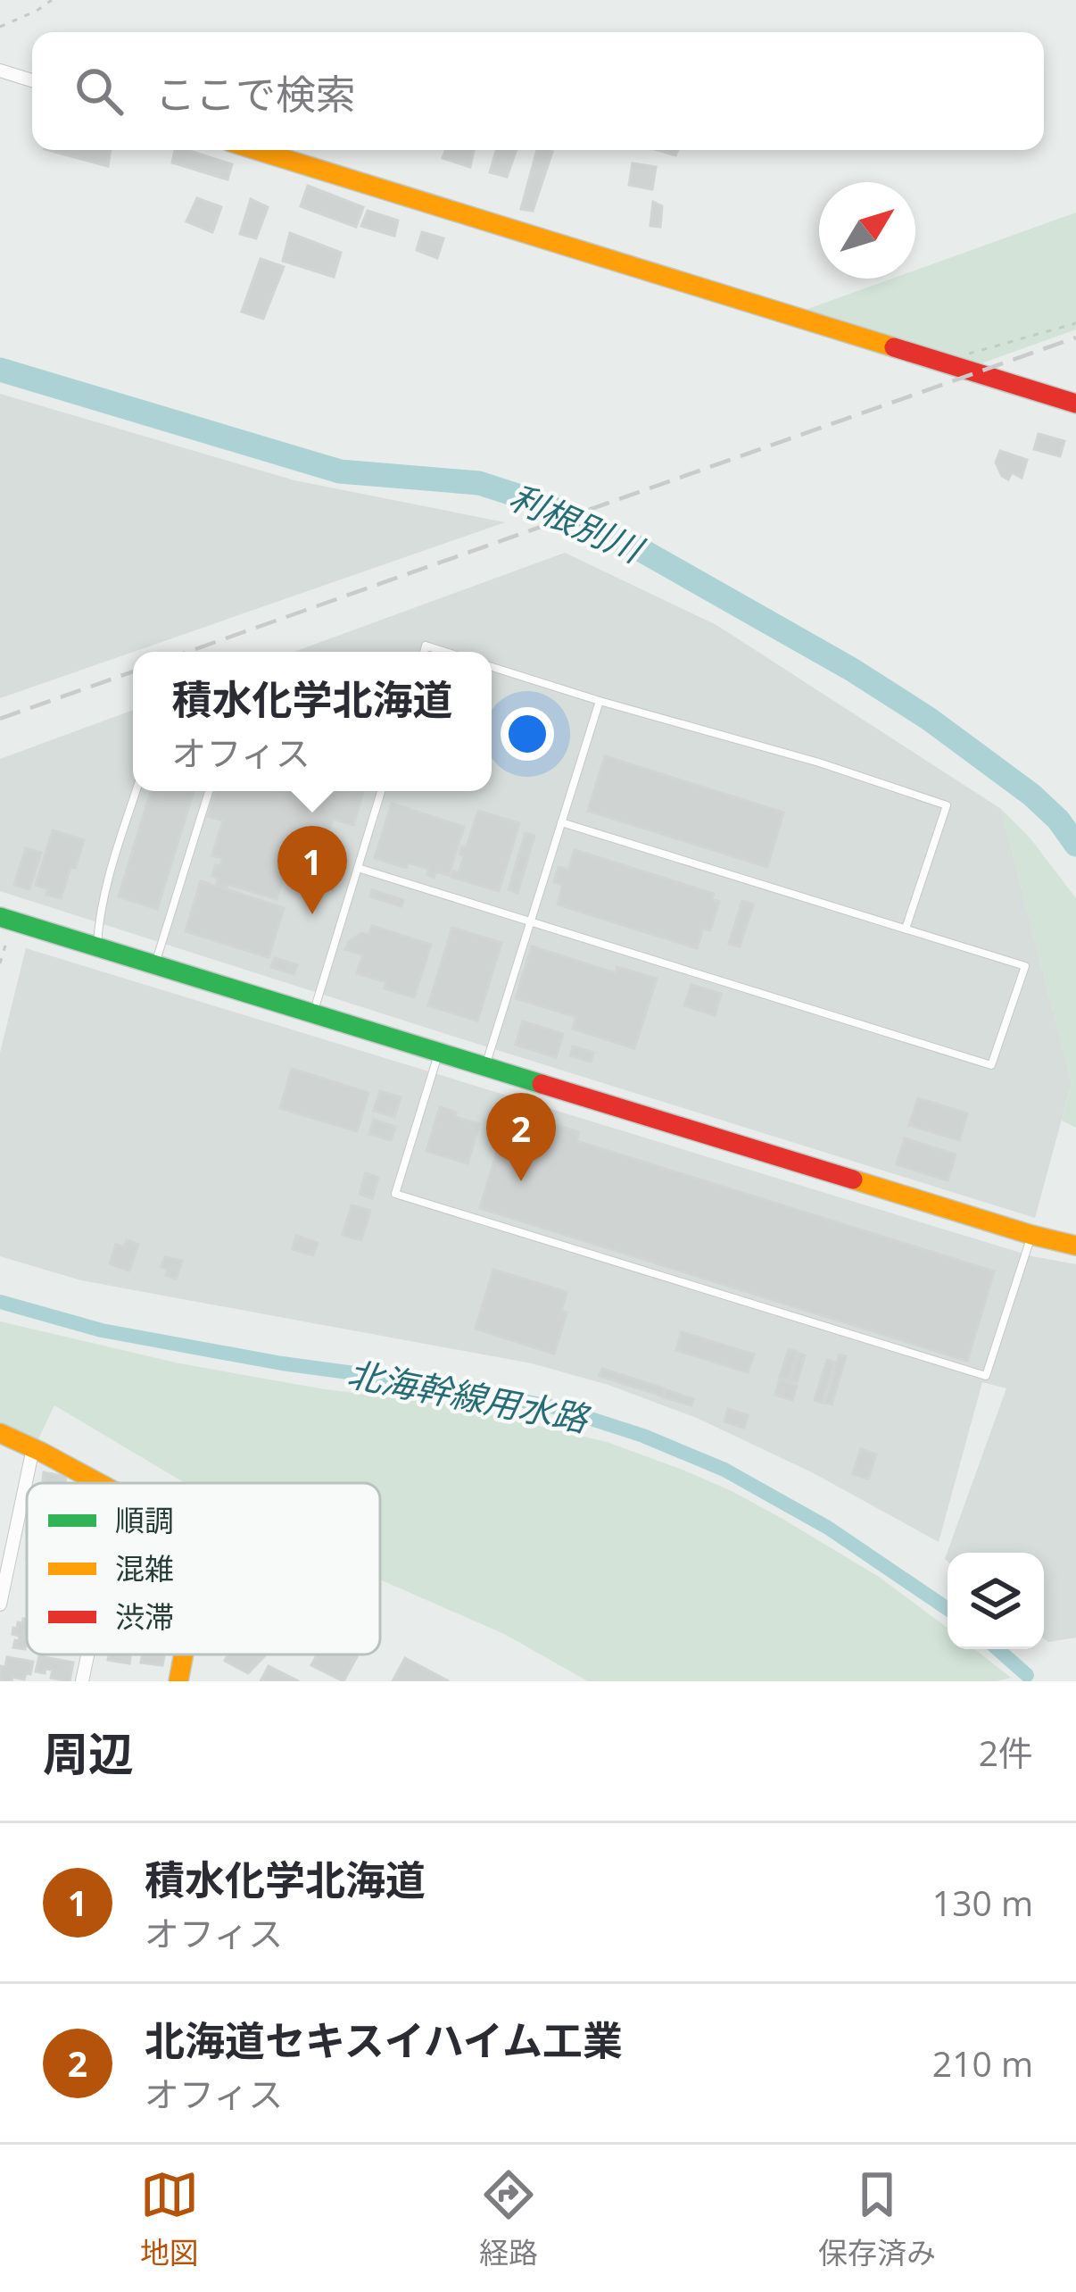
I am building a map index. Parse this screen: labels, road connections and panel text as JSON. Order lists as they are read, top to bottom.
{
  "water": ["利根別川", "北海幹線用水路"],
  "legend": ["順調", "混雑", "渋滞"],
  "north": "top right",
  "page": {
    "search": "ここで検索",
    "popup": ["積水化学北海道", "オフィス"],
    "pins": ["1", "2"],
    "heading": ["周辺", "2件"],
    "list": [
      {
        "mark": "1",
        "name": "積水化学北海道",
        "note": "オフィス",
        "value": "130 m"
      },
      {
        "mark": "2",
        "name": "北海道セキスイハイム工業",
        "note": "オフィス",
        "value": "210 m"
      }
    ],
    "nav": ["地図", "経路", "保存済み"]
  }
}
